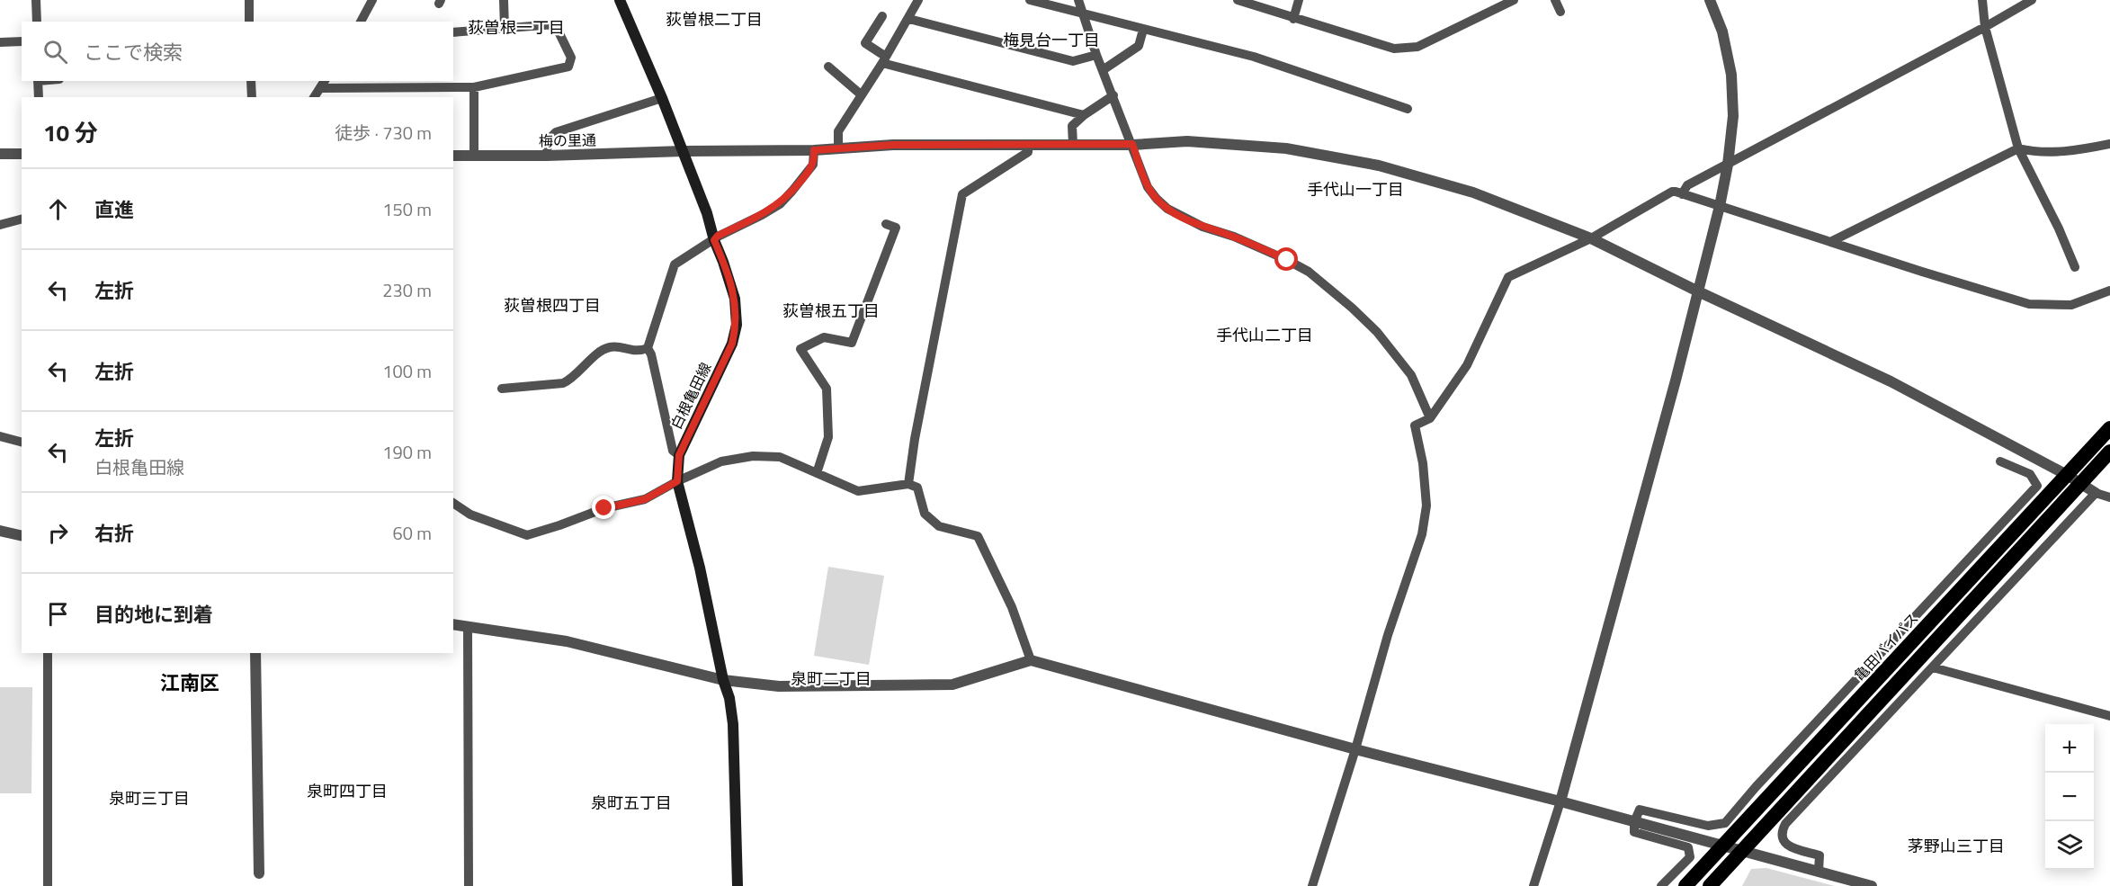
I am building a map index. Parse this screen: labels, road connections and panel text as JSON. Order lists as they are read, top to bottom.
{
  "streets": {
    "highway": ["亀田バイパス"],
    "main road": ["白根亀田線"],
    "street": ["梅の里通"]
  },
  "crossings": [
    ["梅の里通", "白根亀田線"],
    ["梅の里通", "亀田バイパス"]
  ],
  "districts": [
    "荻曽根二丁目",
    "荻曽根一丁目",
    "梅見台一丁目",
    "手代山一丁目",
    "荻曽根四丁目",
    "荻曽根五丁目",
    "手代山二丁目",
    "泉町二丁目",
    "江南区",
    "泉町四丁目",
    "泉町三丁目",
    "泉町五丁目",
    "茅野山三丁目"
  ],
  "page": {
    "search": "ここで検索",
    "heading": ["10 分", "徒歩 · 730 m"],
    "list": [
      ["直進", "150 m"],
      ["左折", "230 m"],
      ["左折", "100 m"],
      ["左折", "白根亀田線", "190 m"],
      ["右折", "60 m"],
      "目的地に到着"
    ],
    "map_buttons": ["+", "−"]
  }
}
